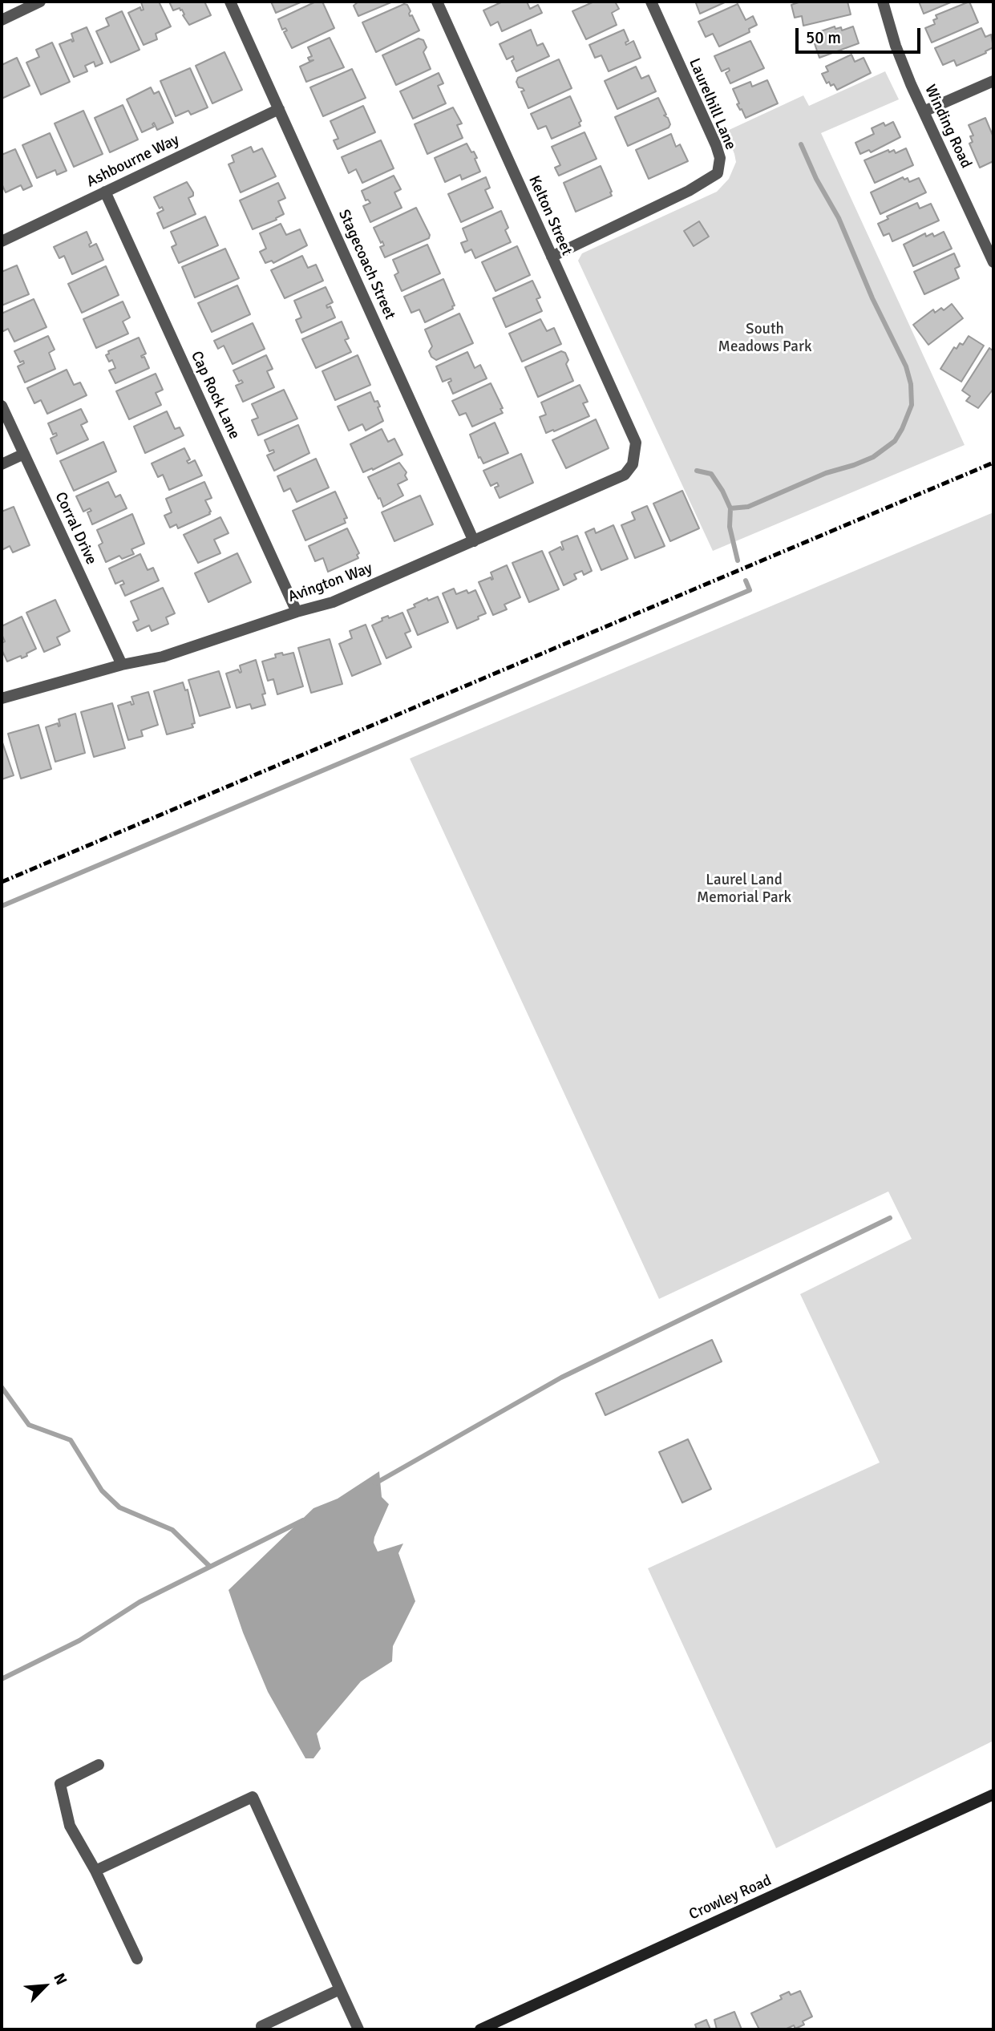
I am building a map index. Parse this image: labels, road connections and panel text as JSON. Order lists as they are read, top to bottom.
{
  "streets": {
    "main road": ["Crowley Road"],
    "street": [
      "Laurelhill Lane",
      "Winding Road",
      "Ashbourne Way",
      "Kelton Street",
      "Stagecoach Street",
      "Cap Rock Lane",
      "Corral Drive",
      "Avington Way"
    ]
  },
  "crossings": [
    ["Laurelhill Lane", "Kelton Street"],
    ["Ashbourne Way", "Stagecoach Street"],
    ["Ashbourne Way", "Cap Rock Lane"],
    ["Kelton Street", "Avington Way"],
    ["Stagecoach Street", "Avington Way"],
    ["Cap Rock Lane", "Avington Way"],
    ["Corral Drive", "Avington Way"]
  ],
  "parks": ["South Meadows Park", "Laurel Land Memorial Park"],
  "scale_bar": "50 m",
  "north": "top right"
}
